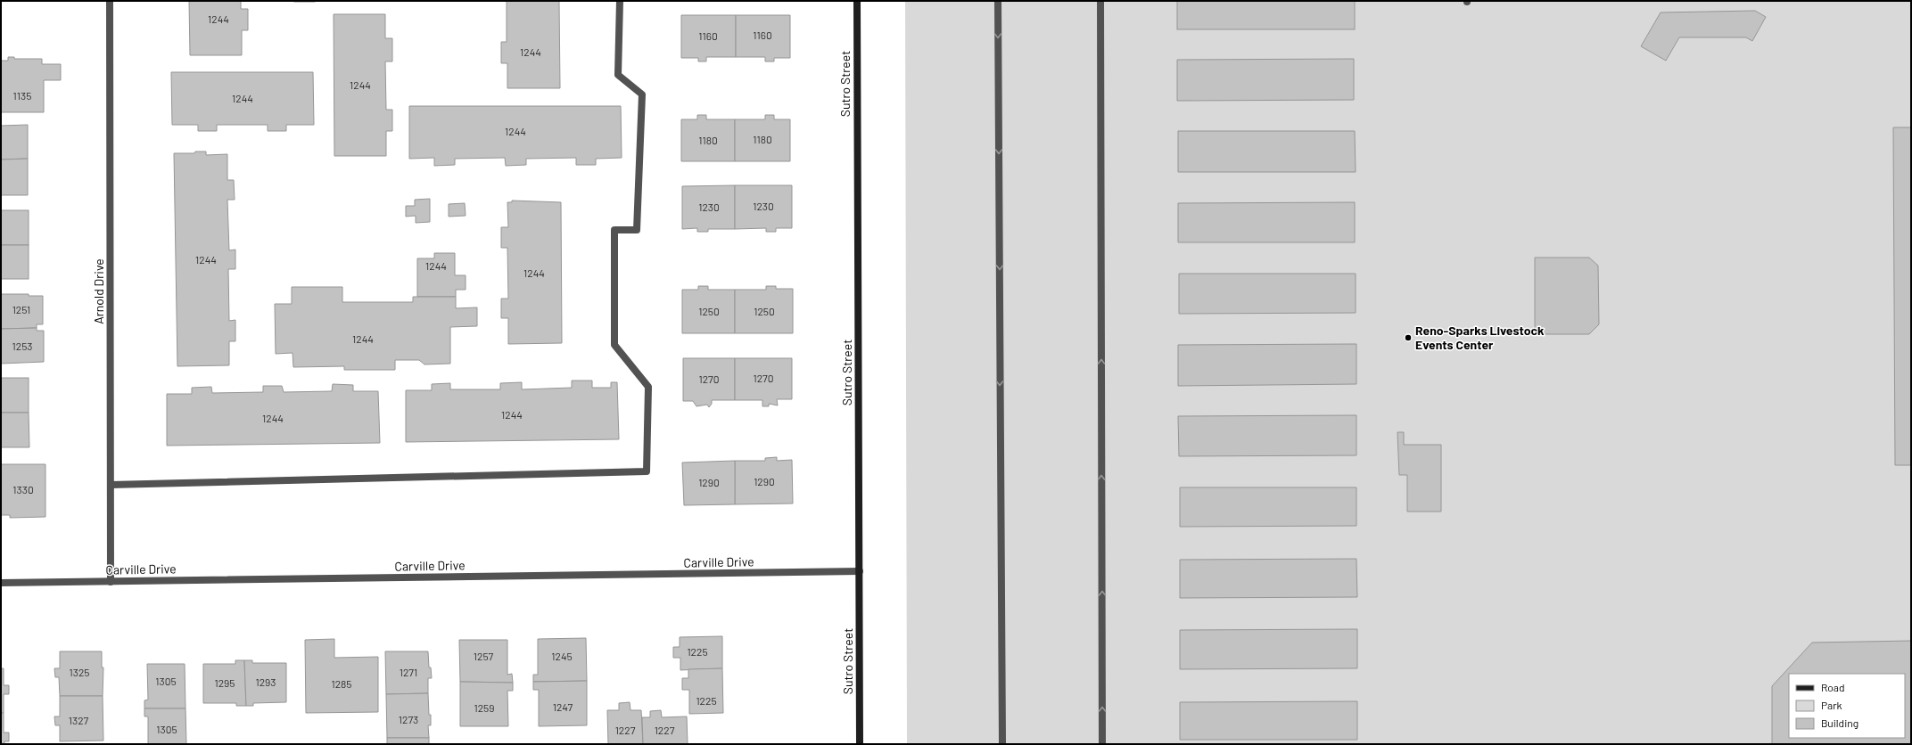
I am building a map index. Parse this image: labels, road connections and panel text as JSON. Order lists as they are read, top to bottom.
{
  "streets": {
    "street": ["Sutro Street", "Arnold Drive", "Carville Drive"]
  },
  "crossings": [
    ["Sutro Street", "Carville Drive"],
    ["Arnold Drive", "Carville Drive"]
  ],
  "places": ["Reno-Sparks Livestock Events Center"],
  "house_numbers": [
    "1244",
    "1160",
    "1160",
    "1244",
    "1244",
    "1135",
    "1244",
    "1244",
    "1180",
    "1180",
    "1230",
    "1230",
    "1244",
    "1244",
    "1244",
    "1251",
    "1250",
    "1250",
    "1244",
    "1253",
    "1270",
    "1270",
    "1244",
    "1244",
    "1290",
    "1290",
    "1330",
    "1225",
    "1257",
    "1245",
    "1325",
    "1271",
    "1305",
    "1293",
    "1295",
    "1285",
    "1225",
    "1247",
    "1259",
    "1273",
    "1327",
    "1305",
    "1227",
    "1227"
  ],
  "legend": ["Road", "Park", "Building"]
}
